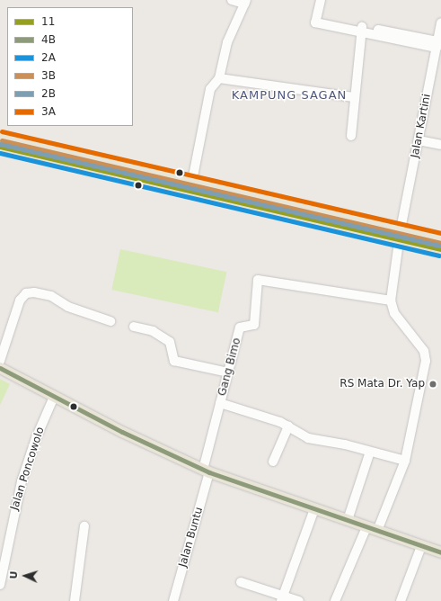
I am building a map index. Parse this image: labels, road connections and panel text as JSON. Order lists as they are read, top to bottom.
{
  "streets": {
    "street": [
      "Jalan Kartini",
      "Gang Bimo",
      "Jalan Poncowolo",
      "Jalan Buntu"
    ]
  },
  "crossings": [
    ["Jalan Kartini", "Gang Bimo"],
    ["Gang Bimo", "Jalan Buntu"]
  ],
  "districts": ["KAMPUNG SAGAN"],
  "places": ["RS Mata Dr. Yap"],
  "lines": [
    "transit line 3A",
    "transit line 3B",
    "transit line 2B",
    "transit line 11",
    "transit line 2A",
    "transit line 4B"
  ],
  "legend": [
    "11",
    "4B",
    "2A",
    "3B",
    "2B",
    "3A"
  ],
  "north": "left"
}
